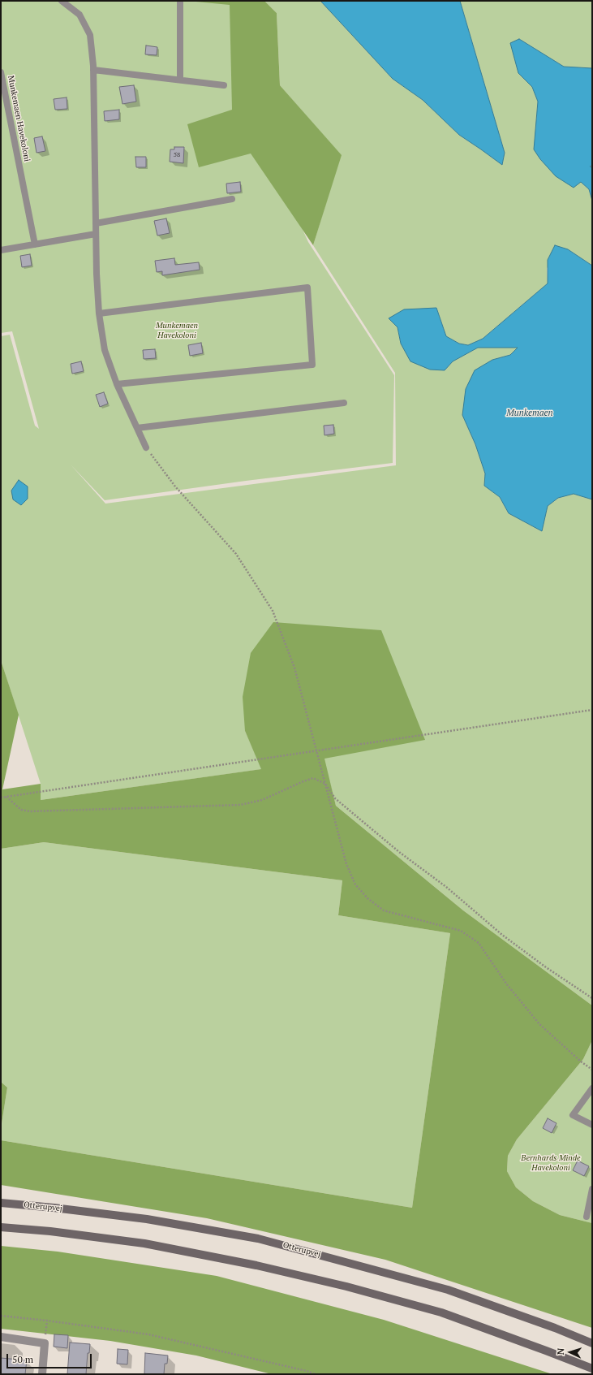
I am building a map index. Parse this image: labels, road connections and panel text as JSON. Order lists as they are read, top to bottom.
{
  "streets": {
    "main road": ["Otterupvej"],
    "lane": ["Munkemaen Havekoloni"]
  },
  "water": ["Munkemaen"],
  "parks": ["Munkemaen Havekoloni", "Bernhards Minde Havekoloni"],
  "house_numbers": ["58"],
  "scale_bar": "50 m",
  "north": "left"
}
